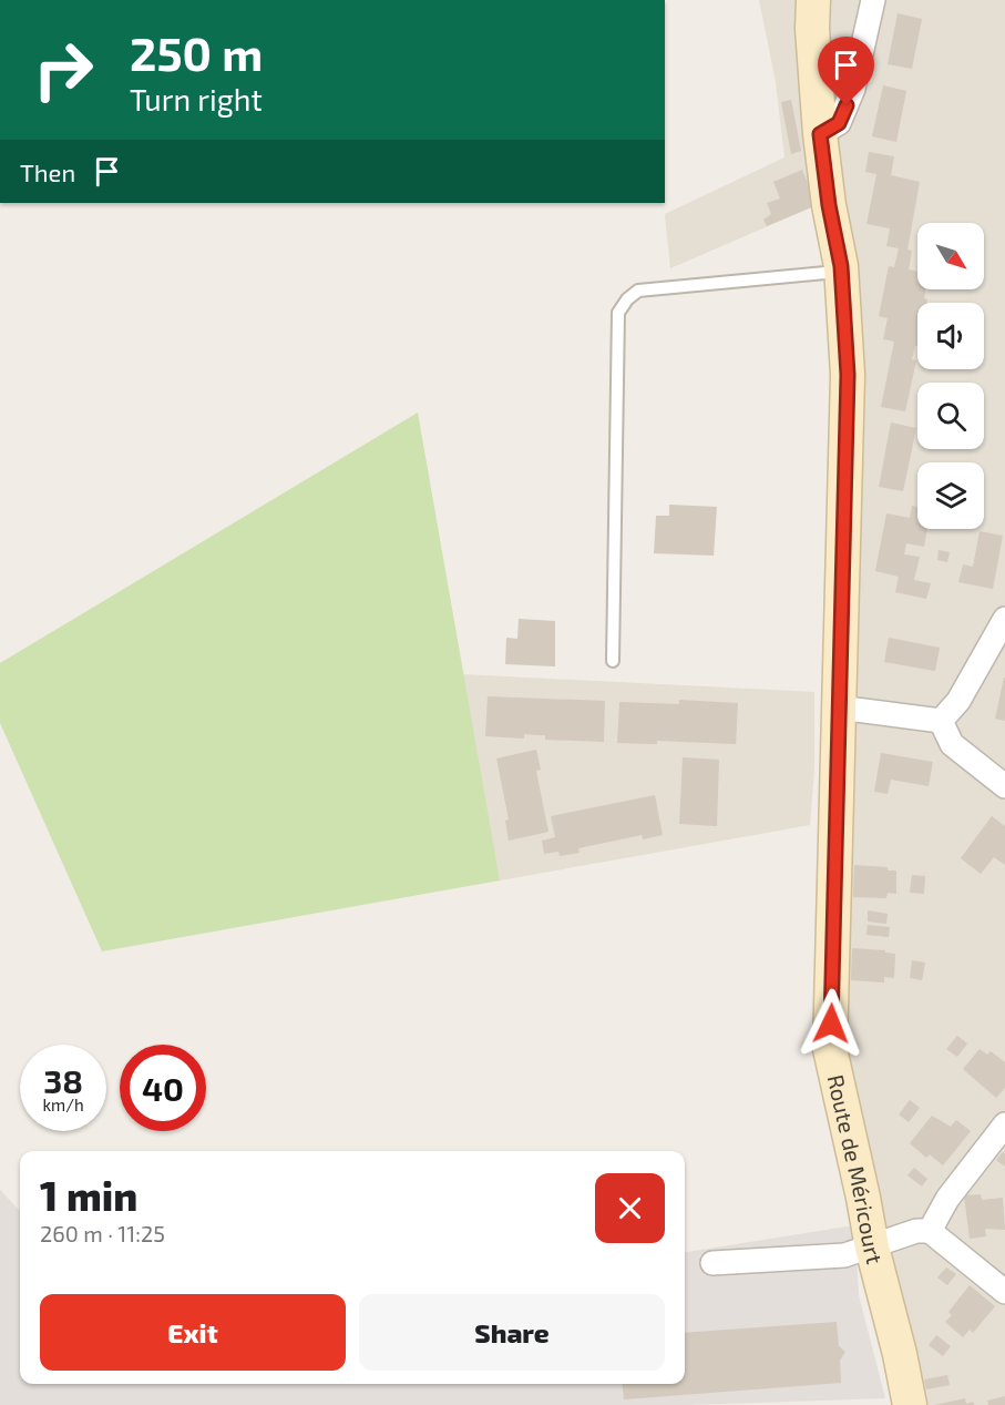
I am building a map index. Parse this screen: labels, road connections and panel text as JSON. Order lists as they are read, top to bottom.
{
  "streets": {
    "street": ["Route de Méricourt"]
  },
  "north": "bottom right",
  "page": {
    "turn": ["250 m", "Turn right"],
    "then": "Then",
    "speed": "38 km/h",
    "limit": "40",
    "heading": ["1 min", "260 m · 11:25"],
    "buttons": ["Exit", "Share"]
  }
}
